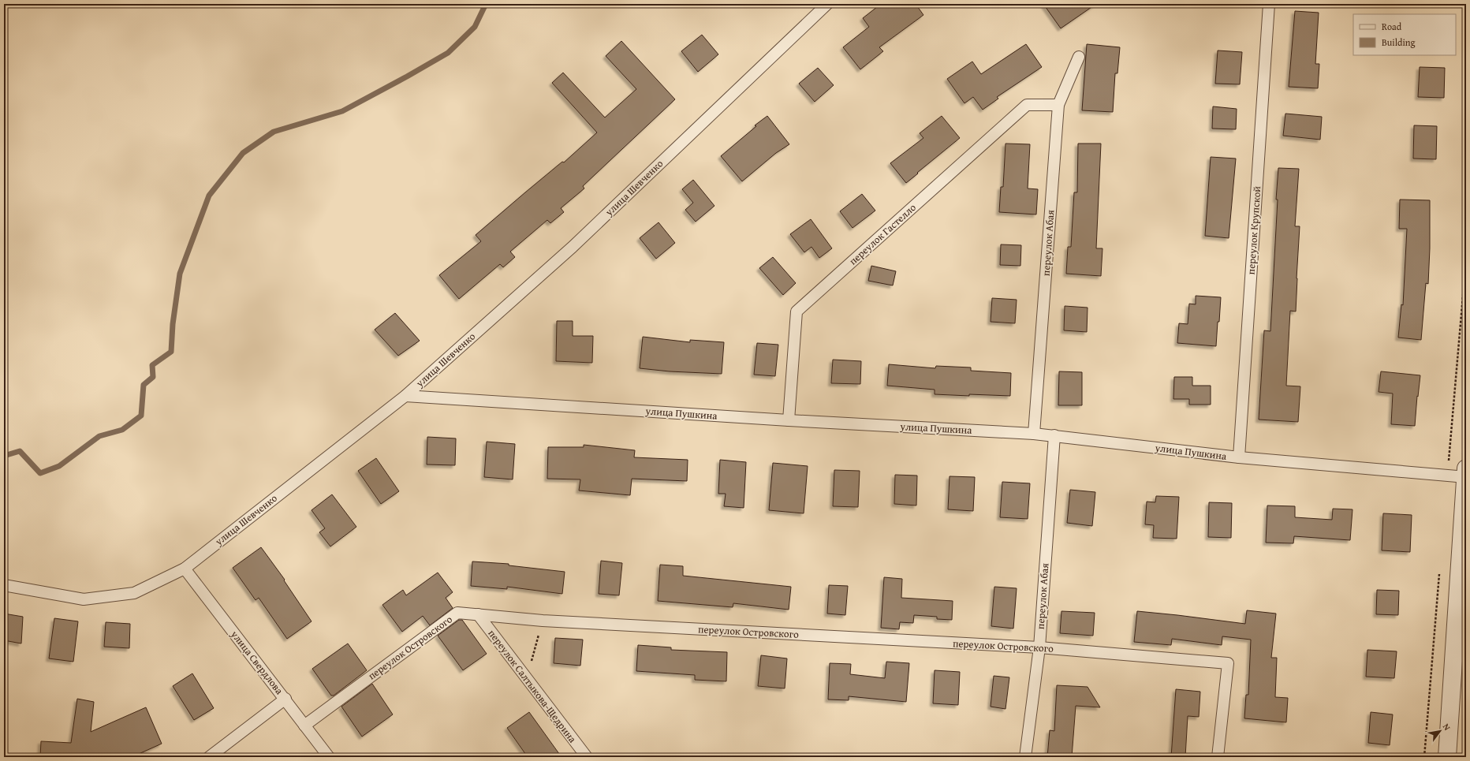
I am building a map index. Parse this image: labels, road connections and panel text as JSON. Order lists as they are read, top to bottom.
{
  "streets": {
    "lane": [
      "улица Шевченко",
      "переулок Крупской",
      "переулок Гастелло",
      "переулок Абая",
      "улица Пушкина",
      "переулок Островского",
      "улица Свердлова",
      "переулок Салтыкова-Щедрина"
    ]
  },
  "crossings": [
    ["улица Шевченко", "улица Пушкина"],
    ["улица Шевченко", "улица Свердлова"],
    ["переулок Крупской", "улица Пушкина"],
    ["переулок Гастелло", "переулок Абая"],
    ["переулок Гастелло", "улица Пушкина"],
    ["переулок Абая", "улица Пушкина"],
    ["переулок Абая", "переулок Островского"],
    ["переулок Островского", "улица Свердлова"],
    ["переулок Островского", "переулок Салтыкова-Щедрина"]
  ],
  "legend": ["Road", "Building"],
  "north": "top right"
}
